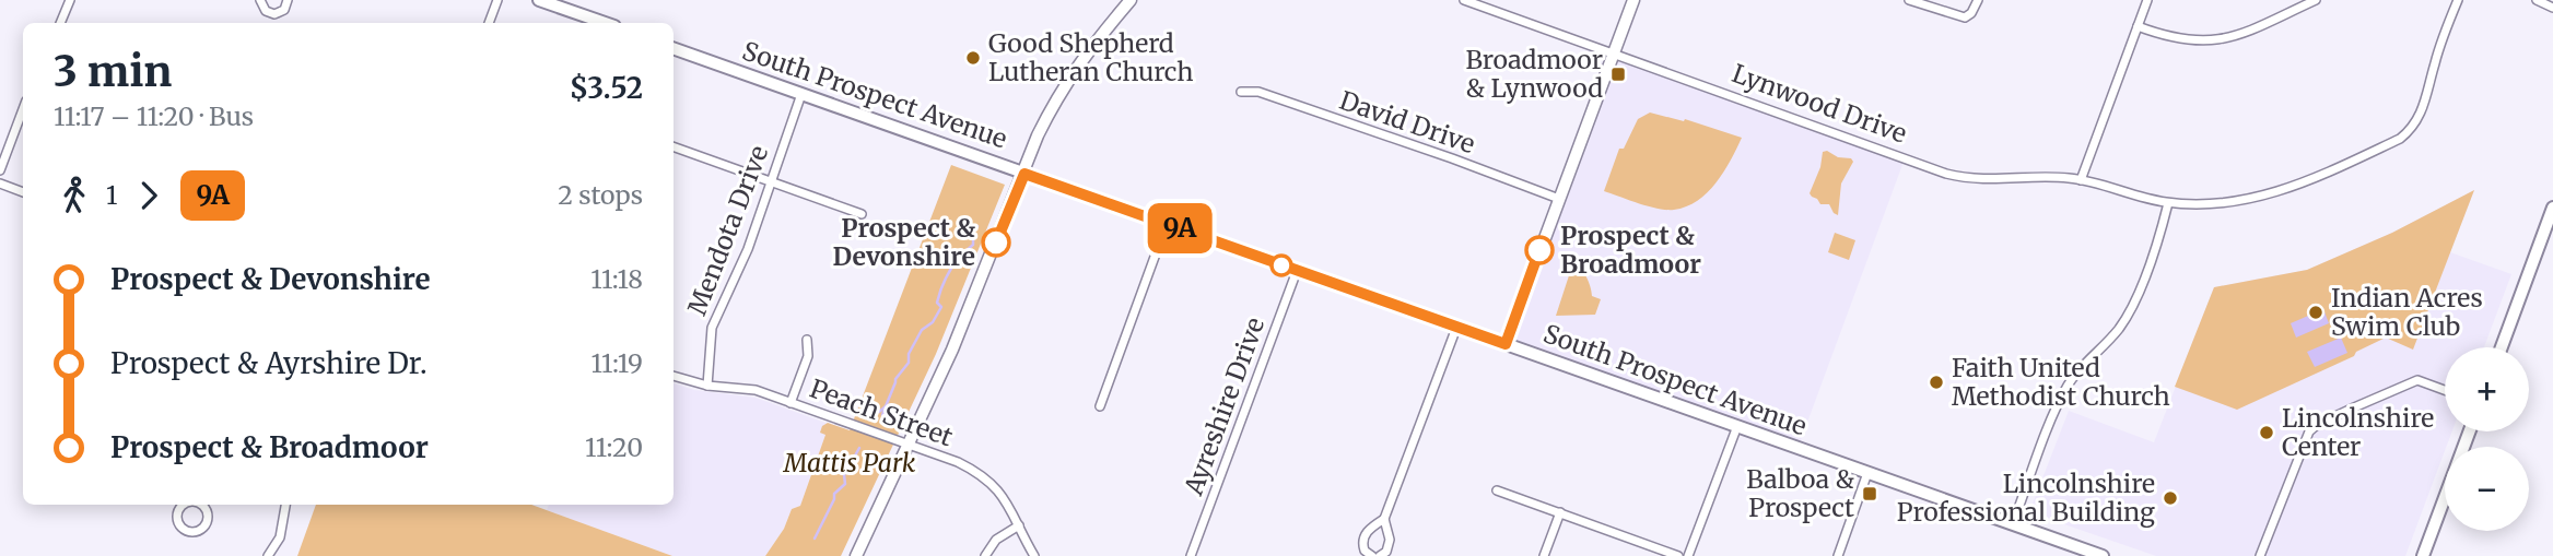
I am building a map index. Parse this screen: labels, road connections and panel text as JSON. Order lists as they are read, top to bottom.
{
  "streets": {
    "main road": ["South Prospect Avenue"],
    "street": [
      "Lynwood Drive",
      "David Drive",
      "Mendota Drive",
      "Ayreshire Drive",
      "Peach Street"
    ]
  },
  "crossings": [
    ["South Prospect Avenue", "Mendota Drive"],
    ["South Prospect Avenue", "Ayreshire Drive"],
    ["Mendota Drive", "Peach Street"]
  ],
  "parks": ["Mattis Park"],
  "places": {
    "other": [
      "Good Shepherd Lutheran Church",
      "Prospect & Devonshire",
      "Prospect & Broadmoor",
      "Indian Acres Swim Club",
      "Faith United Methodist Church",
      "Lincolnshire Center",
      "Lincolnshire Professional Building"
    ],
    "transit": ["Broadmoor & Lynwood", "Balboa & Prospect"]
  },
  "lines": ["bus line 9A"],
  "page": {
    "on_map": "9A",
    "heading": ["3 min", "11:17 – 11:20 · Bus", "$3.52"],
    "legs": ["1", "9A", "2 stops"],
    "list": [
      {
        "name": "Prospect & Devonshire",
        "value": "11:18"
      },
      {
        "name": "Prospect & Ayrshire Dr.",
        "value": "11:19"
      },
      {
        "name": "Prospect & Broadmoor",
        "value": "11:20"
      }
    ],
    "map_buttons": ["+", "−"]
  }
}
